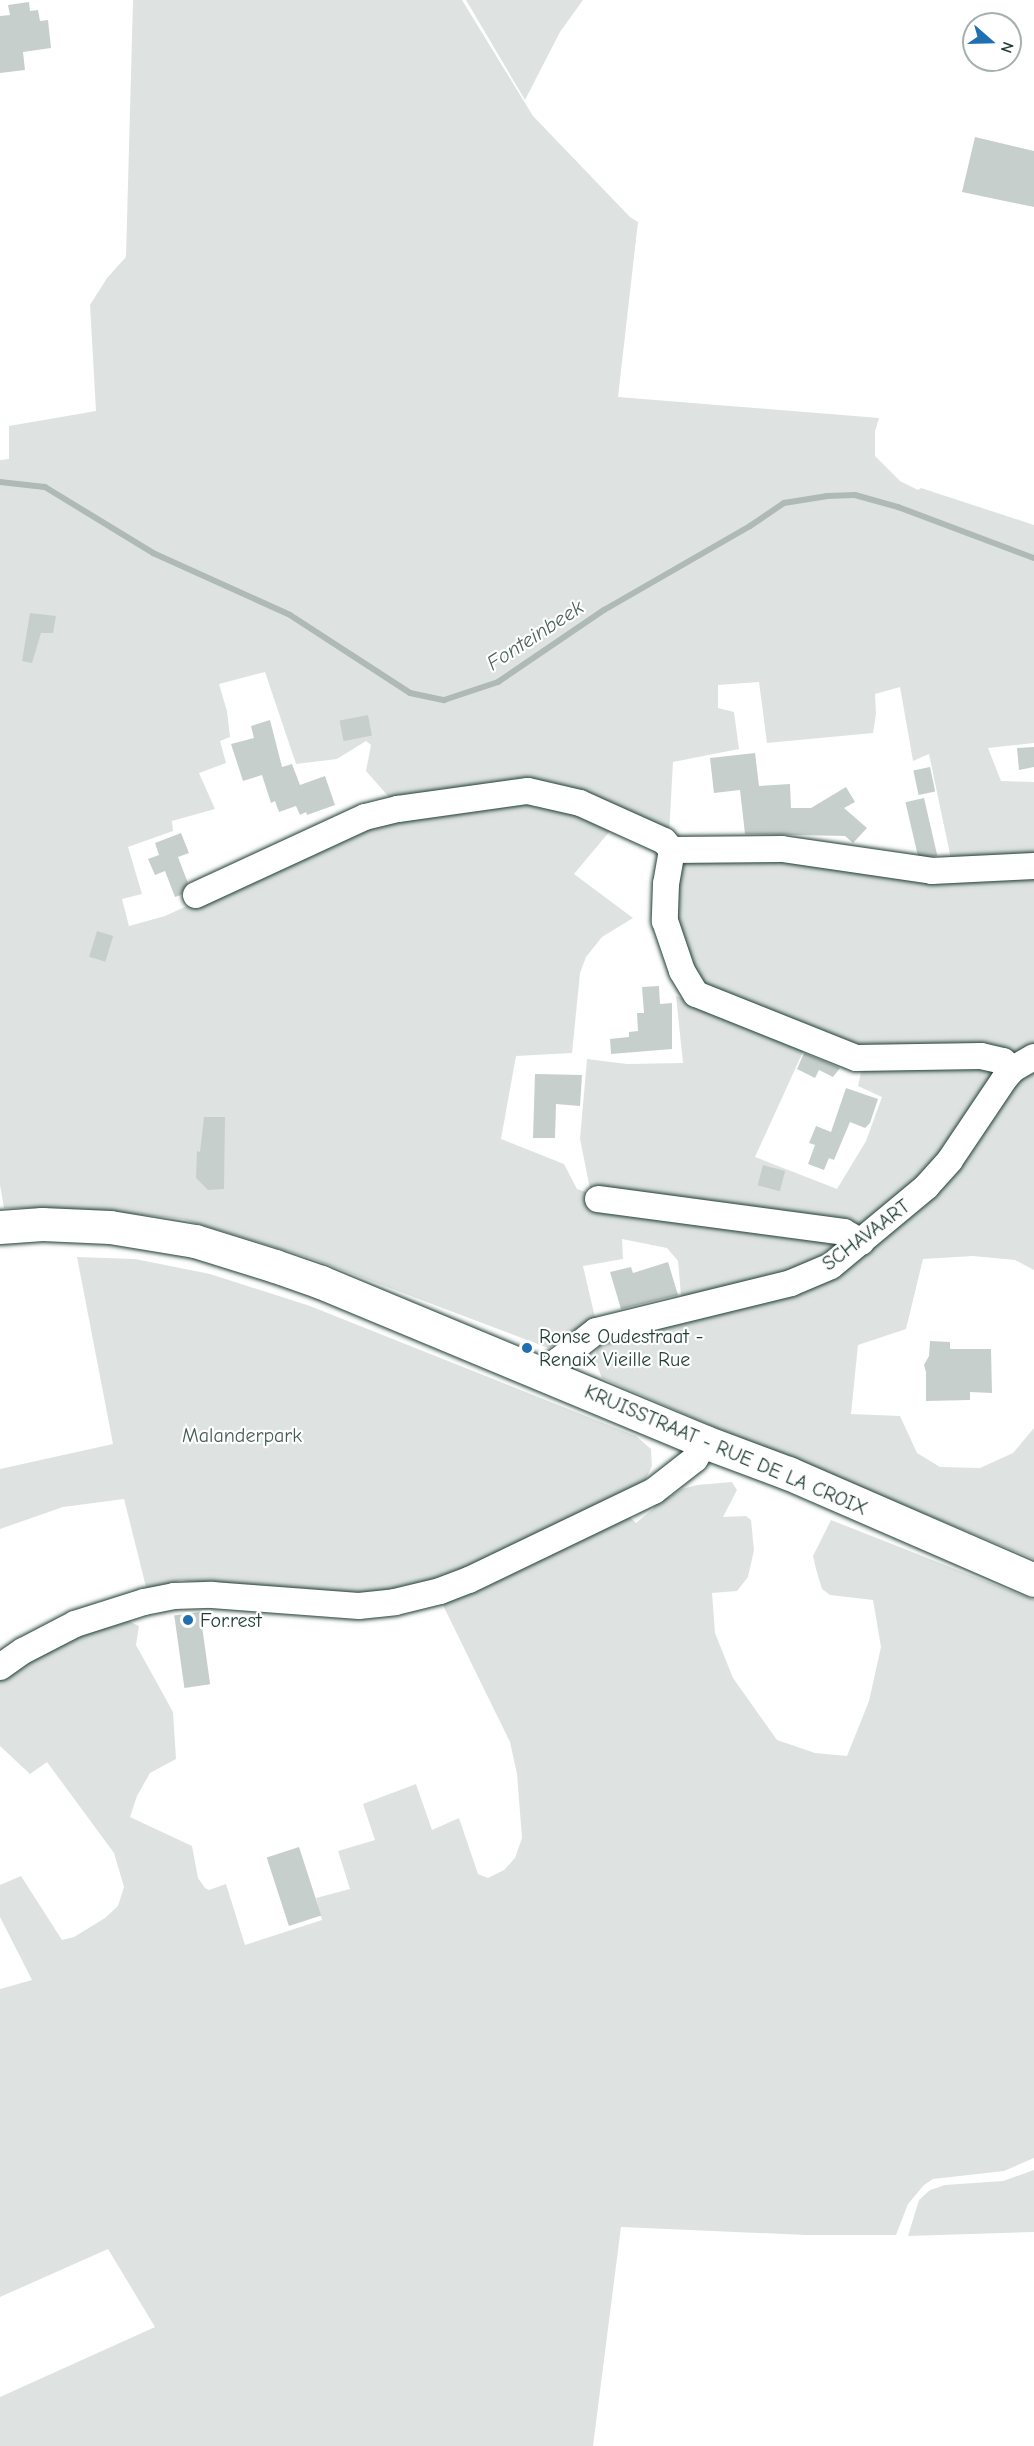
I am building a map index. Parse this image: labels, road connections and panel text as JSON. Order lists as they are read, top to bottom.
{
  "streets": {
    "main road": ["KRUISSTRAAT - RUE DE LA CROIX"],
    "street": ["SCHAVAART"]
  },
  "crossings": [
    ["SCHAVAART", "KRUISSTRAAT - RUE DE LA CROIX"]
  ],
  "water": ["Fonteinbeek"],
  "parks": ["Malanderpark"],
  "places": ["Ronse Oudestraat - Renaix Vieille Rue", "For.rest"],
  "north": "right"
}
